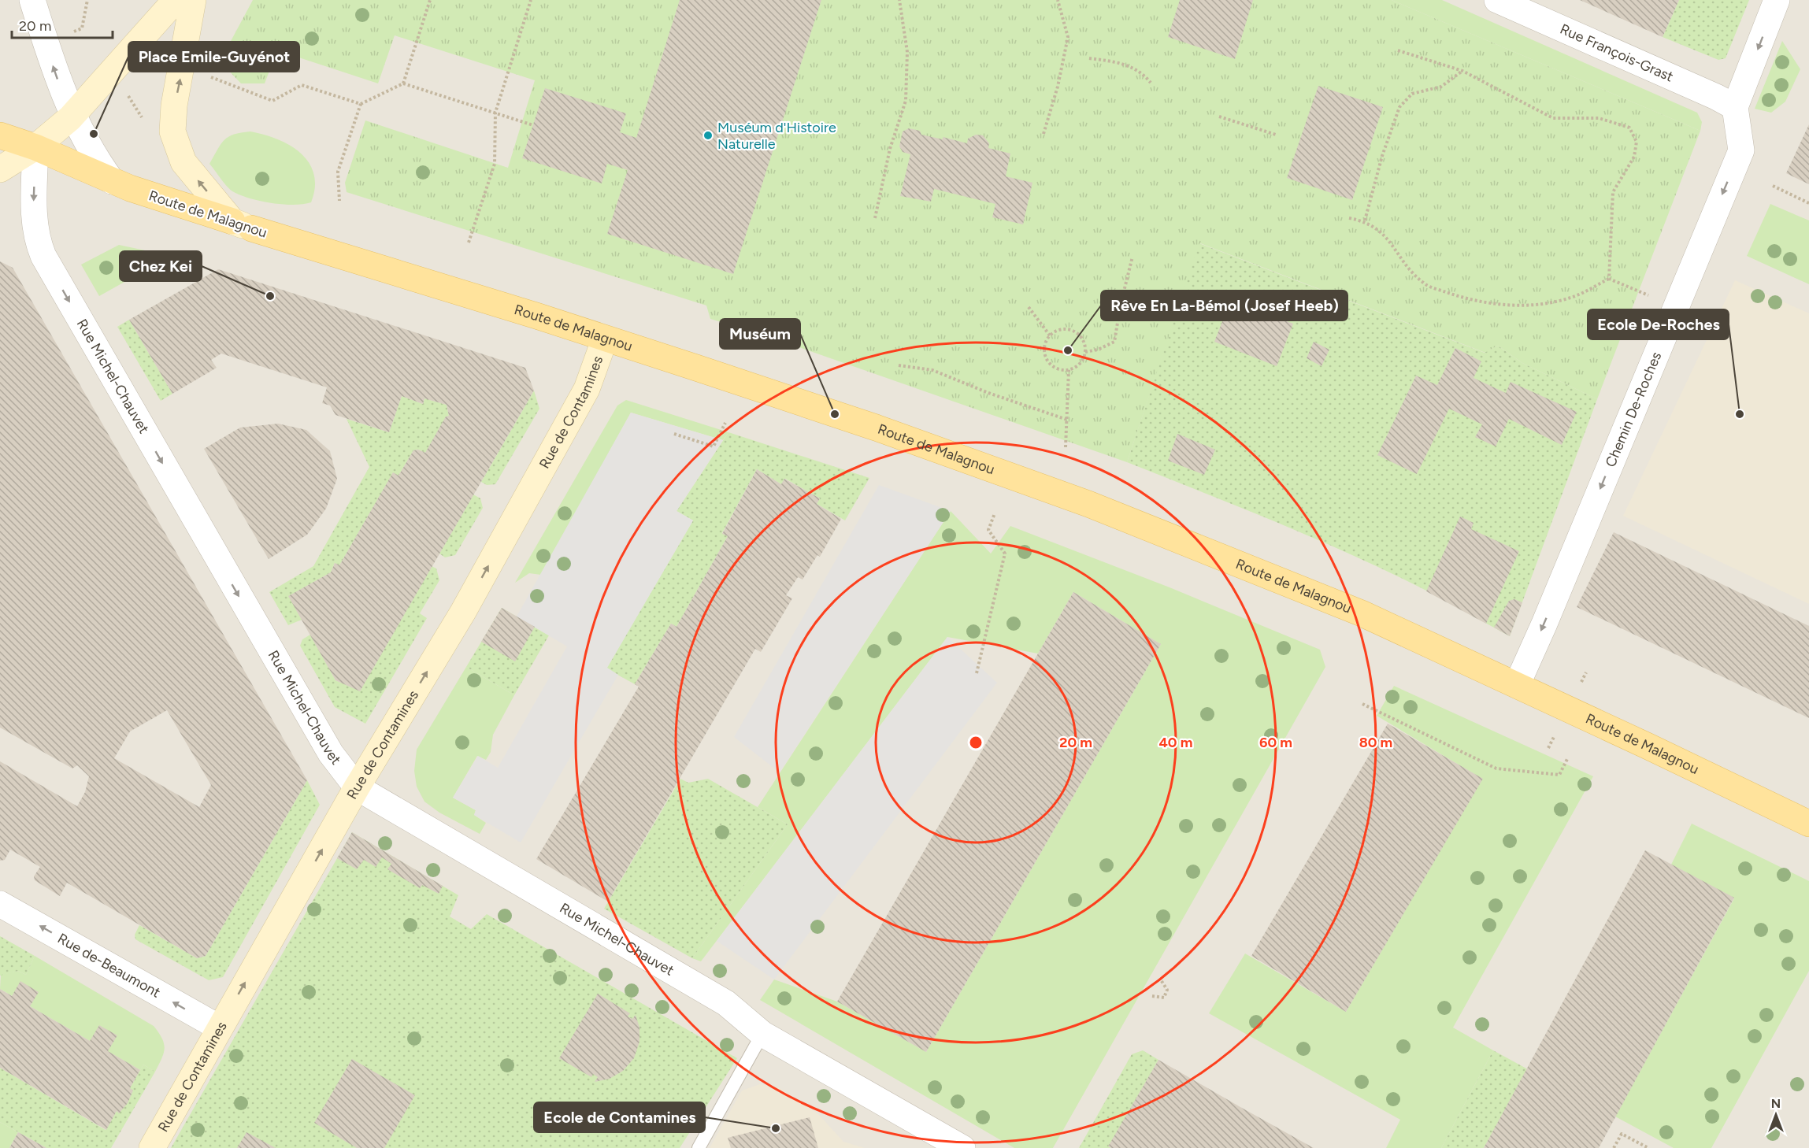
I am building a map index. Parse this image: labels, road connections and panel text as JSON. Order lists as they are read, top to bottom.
{
  "streets": {
    "main road": ["Route de Malagnou", "Rue de Contamines"],
    "street": [
      "Rue François-Grast",
      "Rue Michel-Chauvet",
      "Chemin De-Roches",
      "Rue de-Beaumont"
    ]
  },
  "crossings": [
    ["Rue François-Grast", "Chemin De-Roches"],
    ["Route de Malagnou", "Rue Michel-Chauvet"],
    ["Route de Malagnou", "Chemin De-Roches"],
    ["Route de Malagnou", "Rue de Contamines"],
    ["Rue Michel-Chauvet", "Rue de Contamines"],
    ["Rue de Contamines", "Rue de-Beaumont"]
  ],
  "one_way": [
    "Rue Michel-Chauvet",
    "Chemin De-Roches",
    "Rue de Contamines",
    "Rue de-Beaumont"
  ],
  "places": [
    "Place Emile-Guyénot",
    "Muséum d'Histoire Naturelle",
    "Chez Kei",
    "Rêve En La-Bémol (Josef Heeb)",
    "Muséum",
    "Ecole De-Roches",
    "Ecole de Contamines"
  ],
  "scale_bar": "20 m",
  "north": "top",
  "rings": [
    "20 m",
    "40 m",
    "60 m",
    "80 m"
  ]
}
